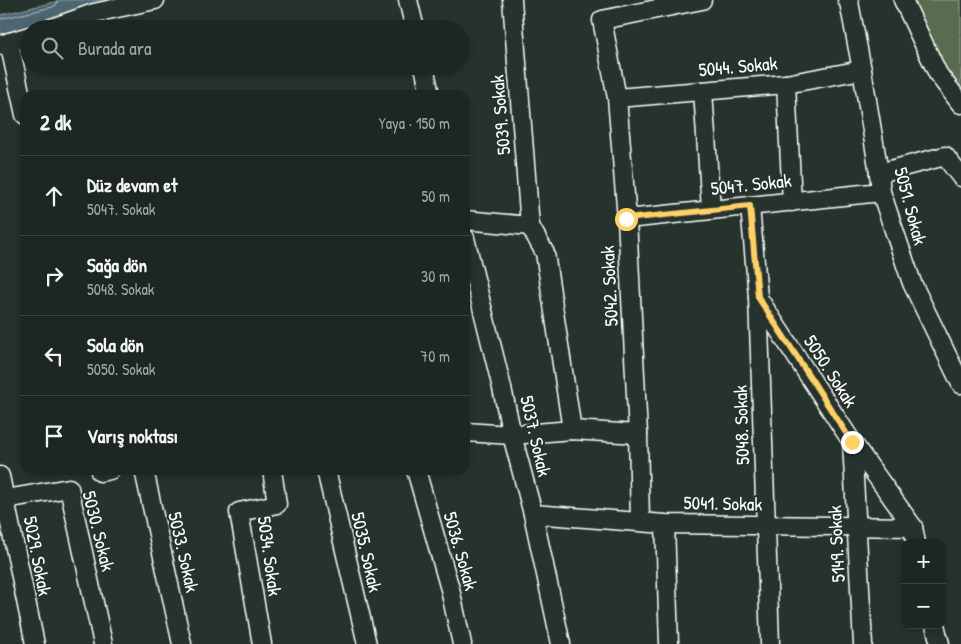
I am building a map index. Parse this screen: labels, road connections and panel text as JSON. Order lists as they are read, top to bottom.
{
  "streets": {
    "street": [
      "5044. Sokak",
      "5039. Sokak",
      "5047. Sokak",
      "5051. Sokak",
      "5042. Sokak",
      "5050. Sokak",
      "5048. Sokak",
      "5037. Sokak",
      "5041. Sokak",
      "5030. Sokak",
      "5149. Sokak",
      "5036. Sokak",
      "5033. Sokak",
      "5035. Sokak",
      "5029. Sokak",
      "5034. Sokak"
    ]
  },
  "crossings": [
    ["5044. Sokak", "5051. Sokak"],
    ["5044. Sokak", "5042. Sokak"],
    ["5039. Sokak", "5037. Sokak"],
    ["5047. Sokak", "5051. Sokak"],
    ["5047. Sokak", "5042. Sokak"],
    ["5047. Sokak", "5048. Sokak"],
    ["5042. Sokak", "5041. Sokak"],
    ["5050. Sokak", "5048. Sokak"],
    ["5050. Sokak", "5041. Sokak"],
    ["5050. Sokak", "5149. Sokak"],
    ["5048. Sokak", "5041. Sokak"],
    ["5037. Sokak", "5041. Sokak"],
    ["5041. Sokak", "5149. Sokak"],
    ["5030. Sokak", "5029. Sokak"]
  ],
  "page": {
    "search": "Burada ara",
    "heading": ["2 dk", "Yaya · 150 m"],
    "list": [
      ["Düz devam et", "5047. Sokak", "50 m"],
      ["Sağa dön", "5048. Sokak", "30 m"],
      ["Sola dön", "5050. Sokak", "70 m"],
      "Varış noktası"
    ],
    "map_buttons": ["+", "−"]
  }
}
